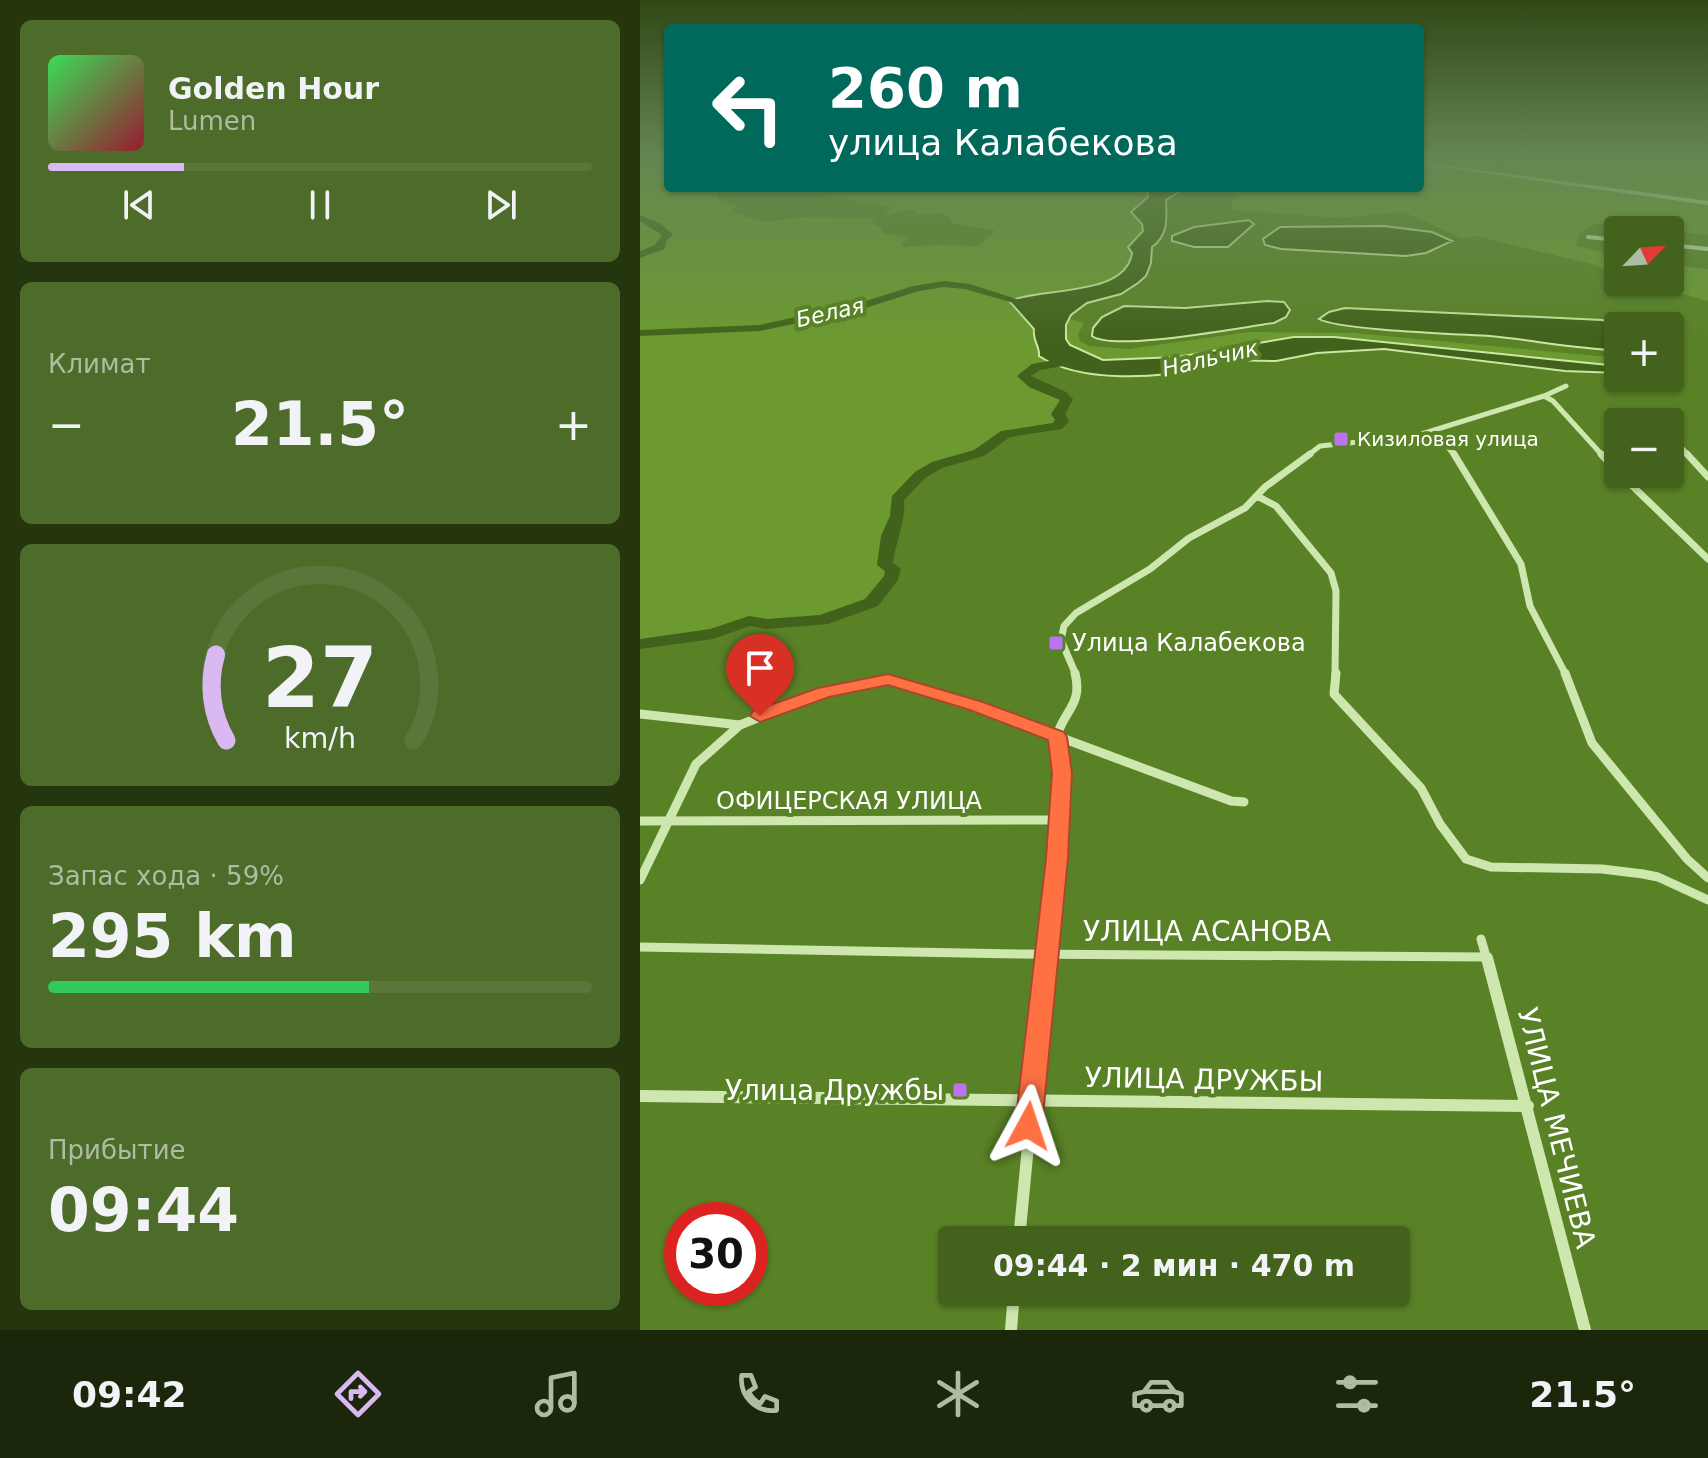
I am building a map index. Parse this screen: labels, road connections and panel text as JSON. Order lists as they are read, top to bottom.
{
  "streets": {
    "street": [
      "ОФИЦЕРСКАЯ УЛИЦА",
      "УЛИЦА АСАНОВА",
      "УЛИЦА ДРУЖБЫ",
      "УЛИЦА МЕЧИЕВА"
    ]
  },
  "crossings": [
    ["УЛИЦА АСАНОВА", "УЛИЦА МЕЧИЕВА"],
    ["УЛИЦА ДРУЖБЫ", "УЛИЦА МЕЧИЕВА"]
  ],
  "water": ["Белая", "Нальчик"],
  "places": {
    "transit": ["Кизиловая улица", "Улица Калабекова", "Улица Дружбы"]
  },
  "north": "top right",
  "page": {
    "turn": ["260 m", "улица Калабекова"],
    "song": ["Golden Hour", "Lumen"],
    "map_buttons": ["+", "−"],
    "tile": [
      "Климат",
      ["Запас хода · 59%", "295 km"],
      ["Прибытие", "09:44"]
    ],
    "heat": ["−", "21.5°", "+"],
    "limit": "30",
    "trip": "09:44 · 2 мин · 470 m",
    "tabs": ["09:42", "21.5°"],
    "gauge": ["27", "km/h"]
  }
}
